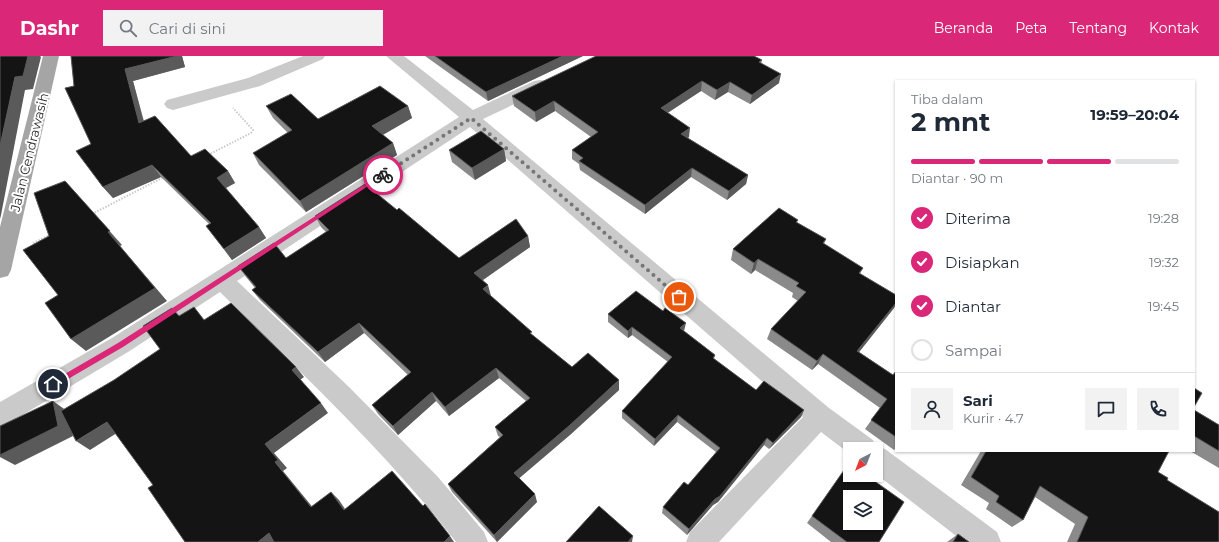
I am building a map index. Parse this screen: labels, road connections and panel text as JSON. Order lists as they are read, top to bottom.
{
  "streets": {
    "main road": ["Jalan Cendrawasih"]
  },
  "north": "bottom left",
  "page": {
    "header": "Dashr",
    "search": "Cari di sini",
    "nav": [
      "Beranda",
      "Peta",
      "Tentang",
      "Kontak"
    ],
    "heading": ["2 mnt", "Tiba dalam", "19:59–20:04"],
    "panel": ["Sari", "Kurir · 4.7"],
    "bar": "Diantar · 90 m",
    "list": [
      ["Diterima", "19:28"],
      ["Disiapkan", "19:32"],
      ["Diantar", "19:45"],
      "Sampai"
    ]
  }
}
